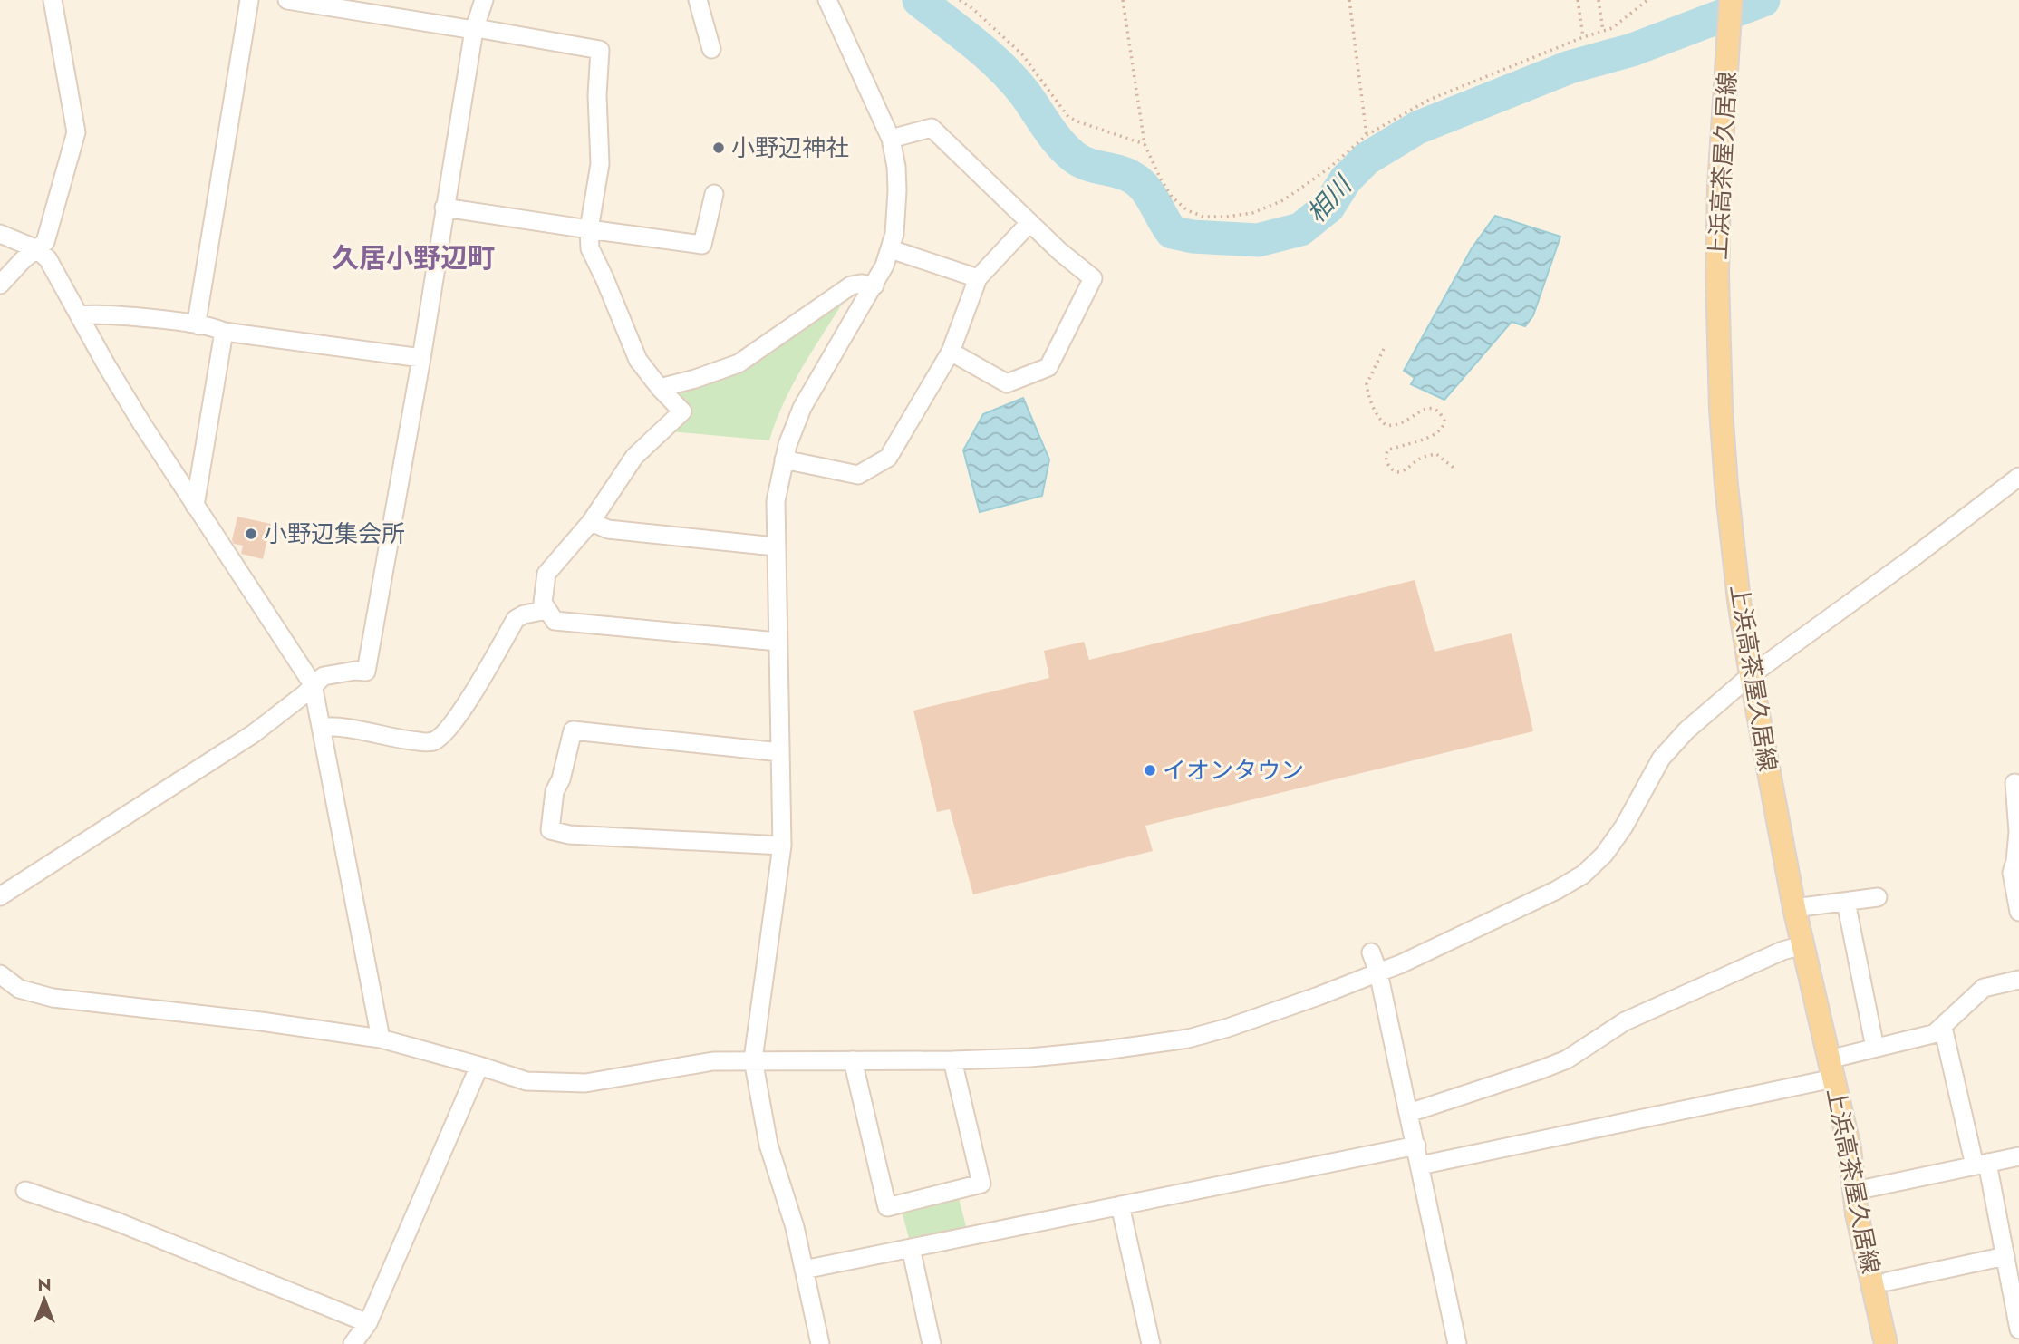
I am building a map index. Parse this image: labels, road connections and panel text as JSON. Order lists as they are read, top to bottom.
{
  "streets": {
    "main road": ["上浜高茶屋久居線"]
  },
  "districts": ["久居小野辺町"],
  "water": ["相川"],
  "places": ["小野辺神社", "小野辺集会所", "イオンタウン"],
  "north": "top"
}
